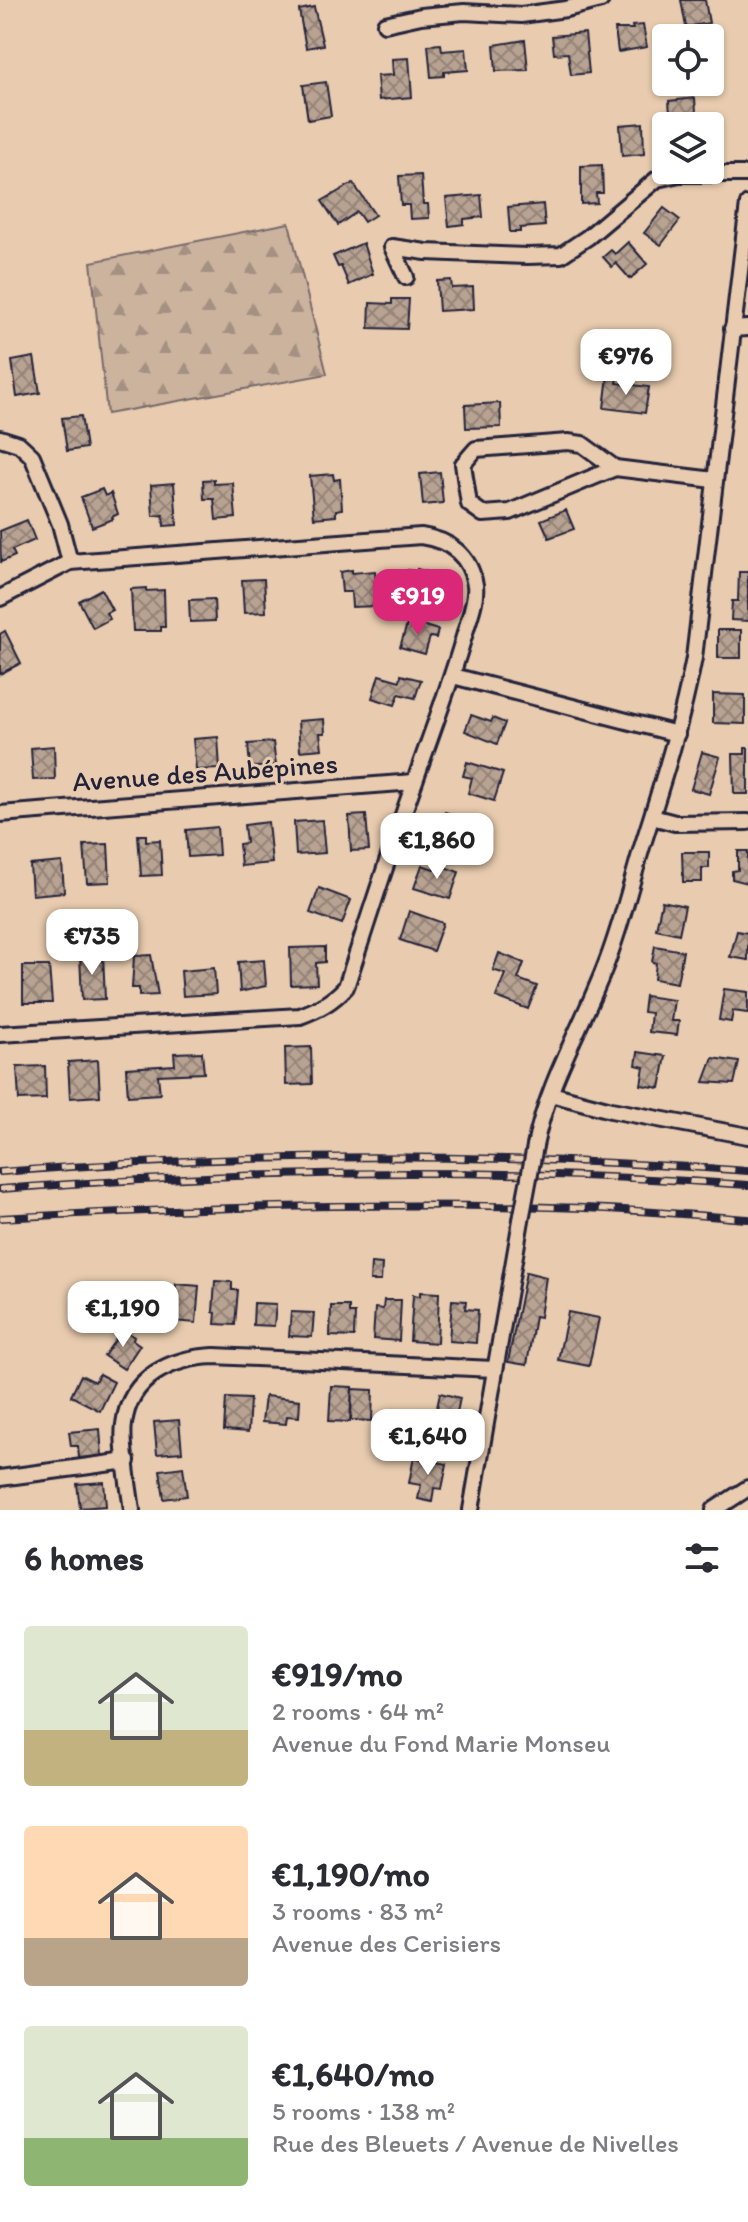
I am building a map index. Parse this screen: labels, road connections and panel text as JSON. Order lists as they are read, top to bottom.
{
  "streets": {
    "street": ["Avenue des Aubépines"]
  },
  "page": {
    "price": [
      "€976",
      "€919",
      "€1,860",
      "€735",
      "€1,190",
      "€1,640"
    ],
    "heading": "6 homes",
    "list": [
      {
        "name": "€919/mo",
        "note": "2 rooms · 64 m² · Avenue du Fond Marie Monseu"
      },
      {
        "name": "€1,190/mo",
        "note": "3 rooms · 83 m² · Avenue des Cerisiers"
      },
      {
        "name": "€1,640/mo",
        "note": "5 rooms · 138 m² · Rue des Bleuets / Avenue de Nivelles"
      }
    ]
  }
}
